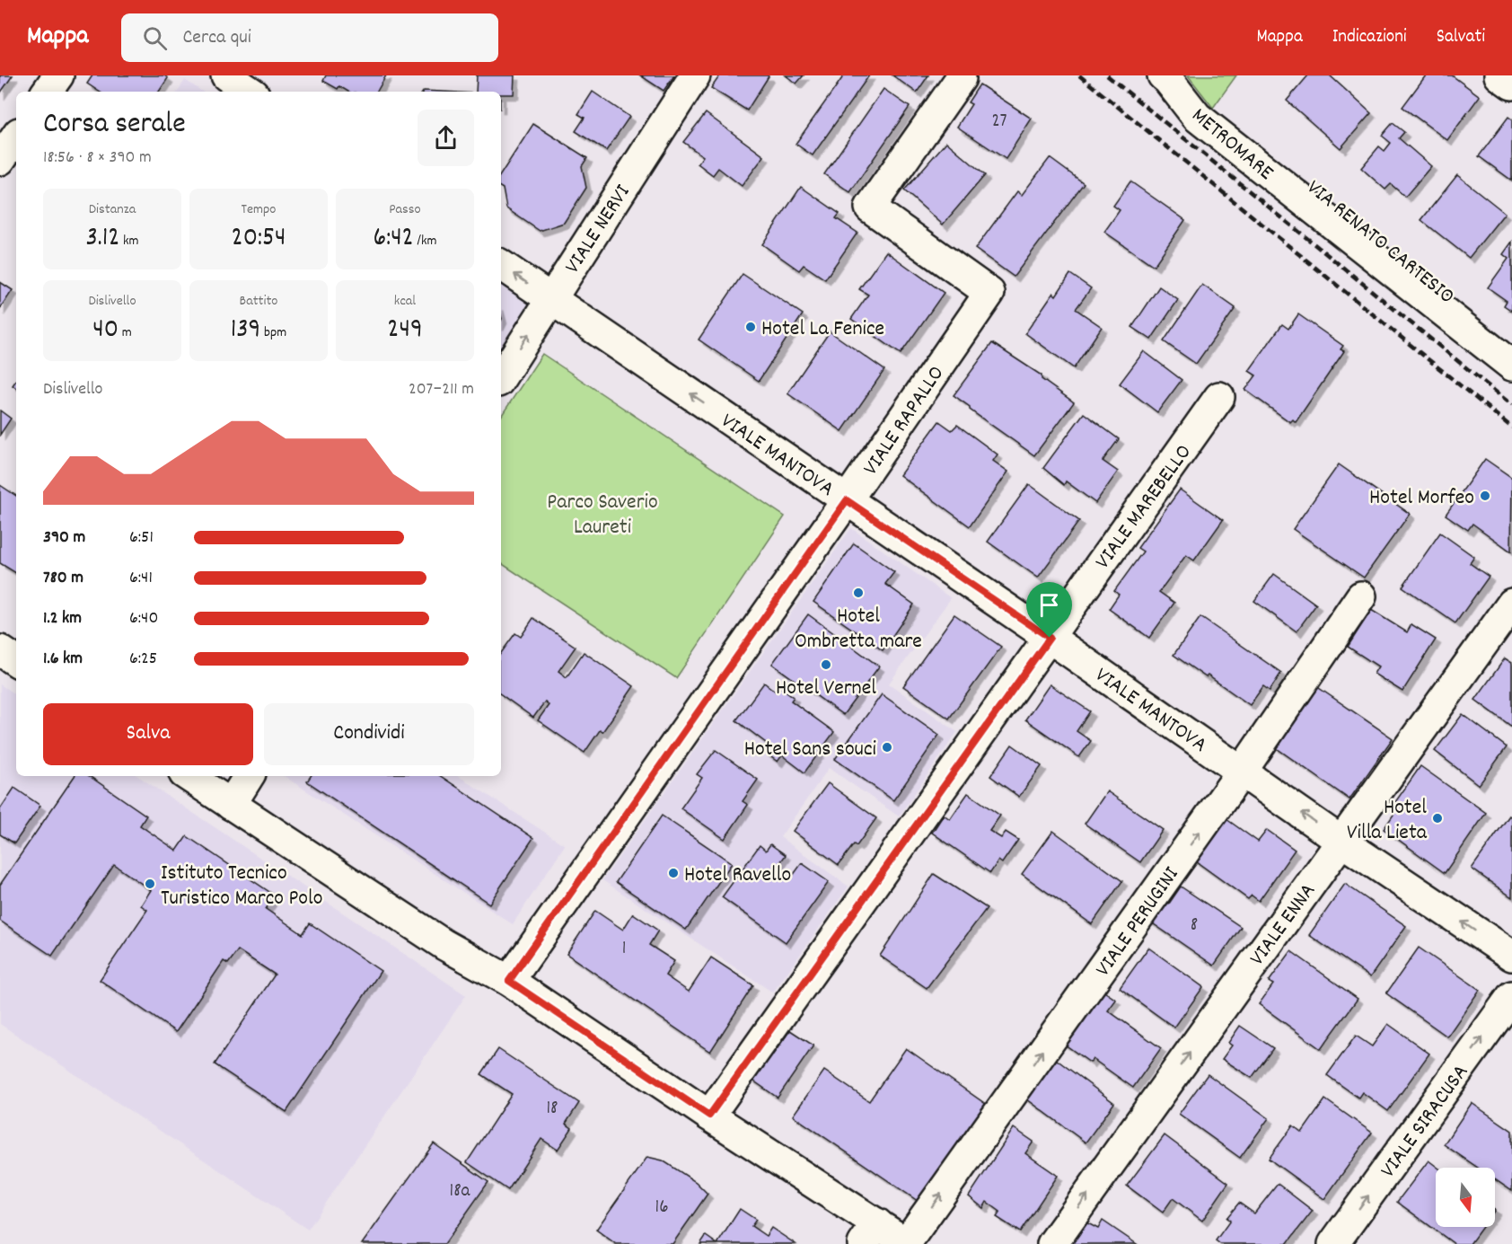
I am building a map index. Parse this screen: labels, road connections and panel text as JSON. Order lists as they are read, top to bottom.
{
  "streets": {
    "street": [
      "METROMARE",
      "VIALE NERVI",
      "VIA RENATO CARTESIO",
      "VIALE RAPALLO",
      "VIALE MANTOVA",
      "VIALE MAREBELLO",
      "VIALE PERUGINI",
      "VIALE ENNA",
      "VIALE SIRACUSA"
    ]
  },
  "crossings": [
    ["VIALE NERVI", "VIALE MANTOVA"],
    ["VIALE RAPALLO", "VIALE MANTOVA"],
    ["VIALE MANTOVA", "VIALE MAREBELLO"],
    ["VIALE MANTOVA", "VIALE PERUGINI"],
    ["VIALE MANTOVA", "VIALE ENNA"]
  ],
  "one_way": [
    "VIALE MANTOVA",
    "VIALE PERUGINI",
    "VIALE ENNA",
    "VIALE SIRACUSA"
  ],
  "parks": ["Parco Saverio Laureti"],
  "places": [
    "Hotel La Fenice",
    "Hotel Morfeo",
    "Hotel Ombretta mare",
    "Hotel Vernel",
    "Hotel Sans souci",
    "Hotel Villa Lieta",
    "Hotel Ravello",
    "Istituto Tecnico Turistico Marco Polo"
  ],
  "house_numbers": [
    "27",
    "8",
    "1",
    "18",
    "18a",
    "16"
  ],
  "north": "bottom",
  "page": {
    "header": "Mappa",
    "search": "Cerca qui",
    "nav": ["Mappa", "Indicazioni", "Salvati"],
    "heading": ["Corsa serale", "18:56 · 8 × 390 m"],
    "stats": [
      ["Distanza", "3.12 km"],
      ["Tempo", "20:54"],
      ["Passo", "6:42 /km"],
      ["Dislivello", "40 m"],
      ["Battito", "139 bpm"],
      ["kcal", "249"]
    ],
    "chart": ["Dislivello", "207–211 m"],
    "list": [
      {
        "name": "390 m",
        "note": "6:51"
      },
      {
        "name": "780 m",
        "note": "6:41"
      },
      {
        "name": "1.2 km",
        "note": "6:40"
      },
      {
        "name": "1.6 km",
        "note": "6:25"
      }
    ],
    "buttons": ["Salva", "Condividi"]
  }
}
